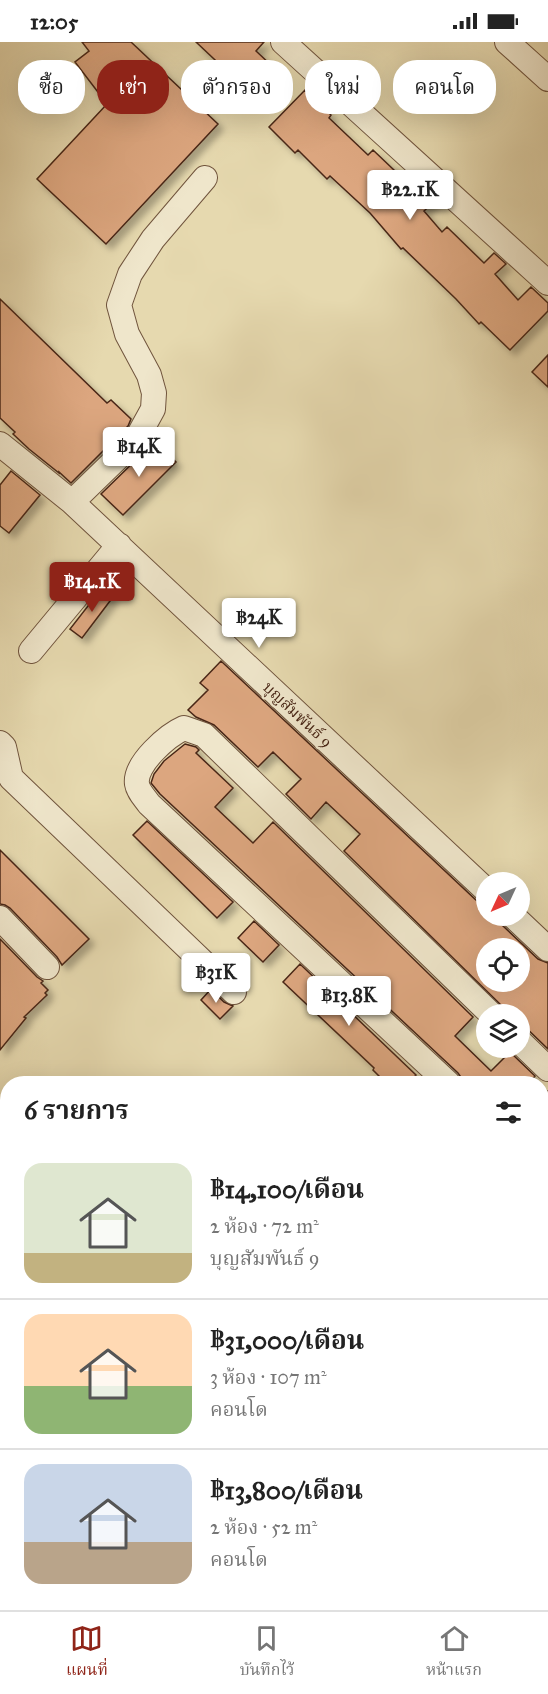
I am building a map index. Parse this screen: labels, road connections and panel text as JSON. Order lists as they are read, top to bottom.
{
  "streets": {
    "street": ["บุญสัมพันธ์ 9"]
  },
  "north": "bottom left",
  "page": {
    "status": "12:05",
    "chip": [
      "ซื้อ",
      "เช่า",
      "ตัวกรอง",
      "ใหม่",
      "คอนโด"
    ],
    "price": [
      "฿22.1K",
      "฿14K",
      "฿14.1K",
      "฿24K",
      "฿31K",
      "฿13.8K"
    ],
    "heading": "6 รายการ",
    "list": [
      {
        "name": "฿14,100/เดือน",
        "note": "2 ห้อง · 72 m² · บุญสัมพันธ์ 9"
      },
      {
        "name": "฿31,000/เดือน",
        "note": "3 ห้อง · 107 m² · คอนโด"
      },
      {
        "name": "฿13,800/เดือน",
        "note": "2 ห้อง · 52 m² · คอนโด"
      }
    ],
    "tabs": ["แผนที่", "บันทึกไว้", "หน้าแรก"]
  }
}
